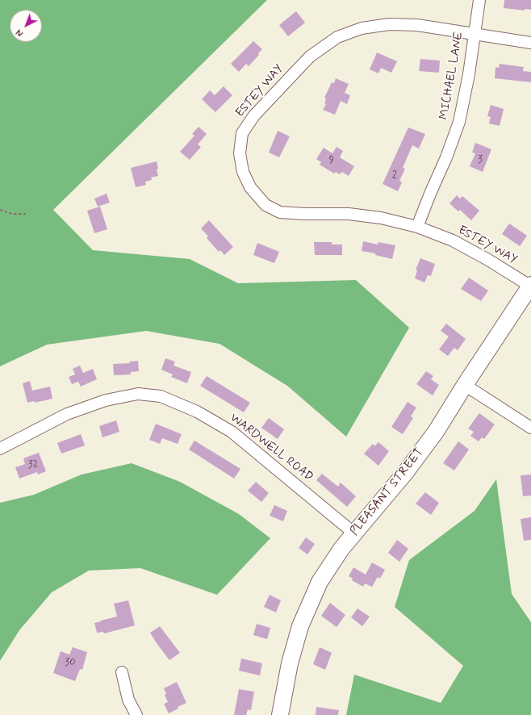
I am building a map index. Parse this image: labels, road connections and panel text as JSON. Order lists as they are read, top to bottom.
{
  "streets": {
    "main road": ["PLEASANT STREET"],
    "street": ["MICHAEL LANE", "ESTEY WAY", "WARDWELL ROAD"]
  },
  "crossings": [
    ["MICHAEL LANE", "ESTEY WAY"],
    ["ESTEY WAY", "PLEASANT STREET"],
    ["WARDWELL ROAD", "PLEASANT STREET"]
  ],
  "house_numbers": [
    "3",
    "9",
    "2",
    "32",
    "30"
  ],
  "north": "bottom left"
}
